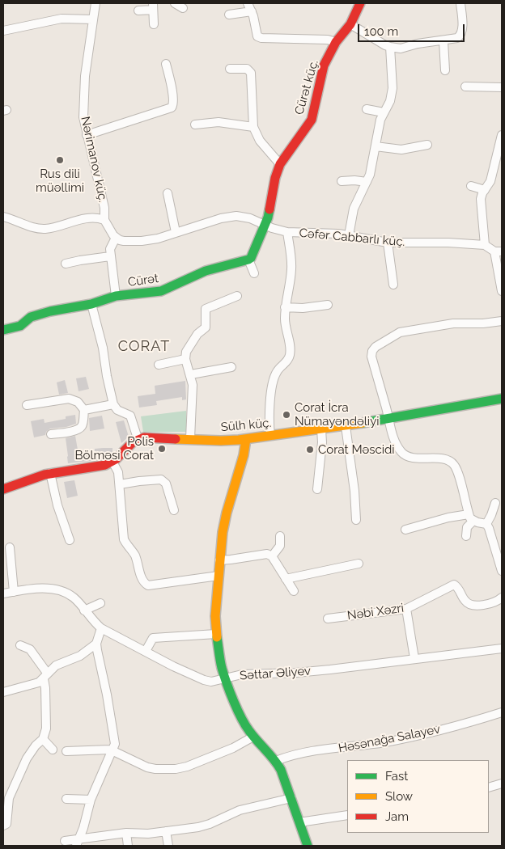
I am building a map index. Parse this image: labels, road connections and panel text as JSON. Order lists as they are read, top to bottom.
{
  "streets": {
    "street": [
      "Cürət küç.",
      "Nərimanov küç.",
      "Cəfər Cabbarlı küç.",
      "Cürət",
      "Sülh küç.",
      "Nəbi Xəzri",
      "Səttar Əliyev",
      "Həsənağa Salayev"
    ]
  },
  "crossings": [
    ["Cürət küç.", "Cəfər Cabbarlı küç."]
  ],
  "districts": ["CORAT"],
  "places": [
    "Rus dili müəllimi",
    "Corat İcra Nümayəndəliyi",
    "Polis Bölmәsi Corat",
    "Corat Məscidi"
  ],
  "legend": ["Fast", "Slow", "Jam"],
  "scale_bar": "100 m"
}
